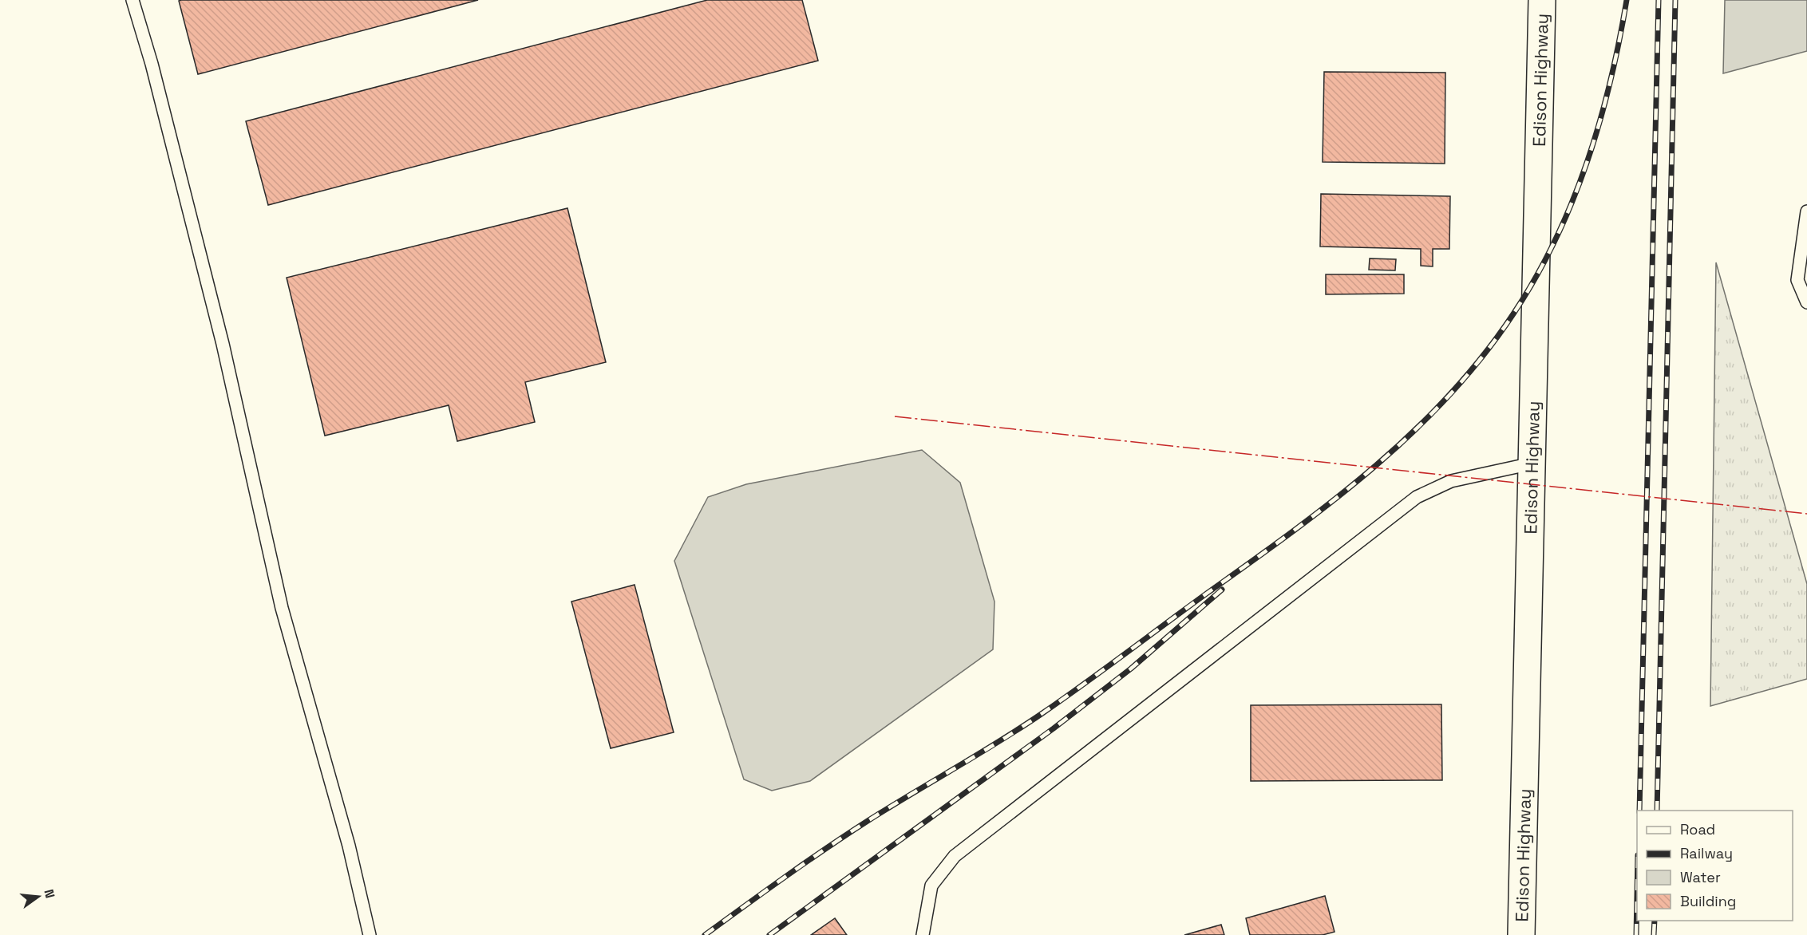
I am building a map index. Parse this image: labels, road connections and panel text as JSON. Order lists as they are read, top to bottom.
{
  "streets": {
    "main road": ["Edison Highway"]
  },
  "legend": [
    "Road",
    "Railway",
    "Water",
    "Building"
  ],
  "north": "right"
}
